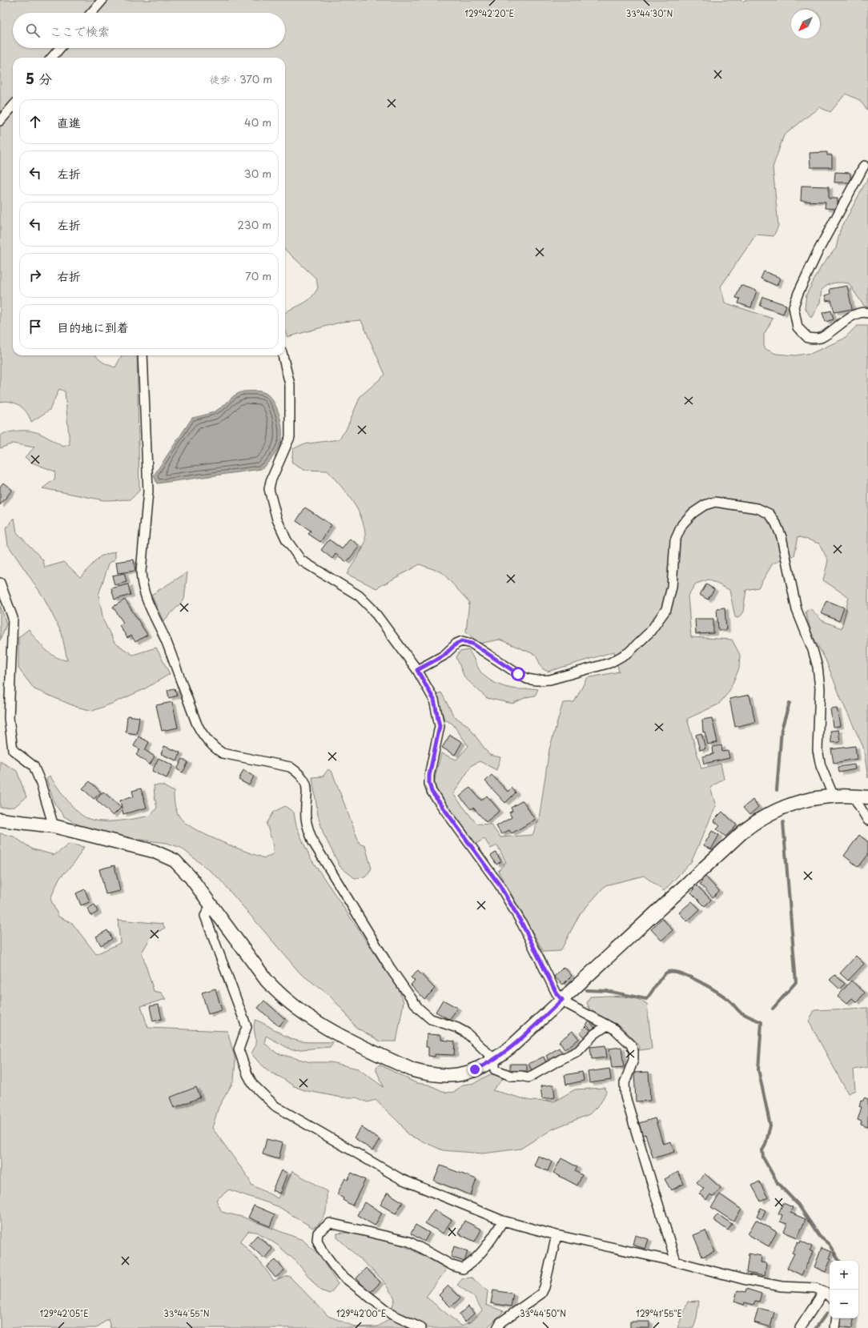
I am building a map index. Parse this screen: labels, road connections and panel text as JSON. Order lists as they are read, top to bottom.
{
  "north": "bottom left",
  "page": {
    "search": "ここで検索",
    "heading": ["5 分", "徒歩 · 370 m"],
    "list": [
      ["直進", "40 m"],
      ["左折", "30 m"],
      ["左折", "230 m"],
      ["右折", "70 m"],
      "目的地に到着"
    ],
    "map_buttons": ["+", "−"]
  },
  "coordinates": [
    "129°42'20\"E",
    "33°44'30\"N",
    "129°42'05\"E",
    "33°44'55\"N",
    "129°42'00\"E",
    "33°44'50\"N",
    "129°41'55\"E"
  ]
}
